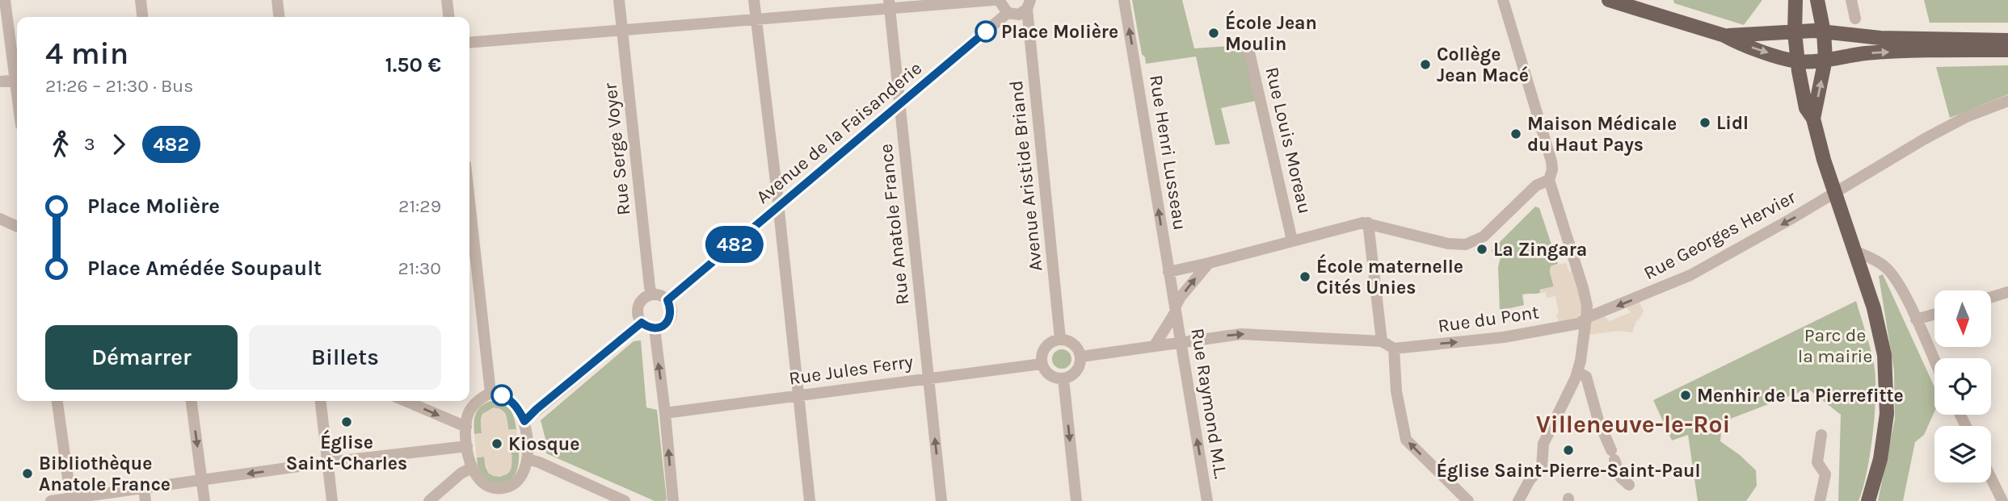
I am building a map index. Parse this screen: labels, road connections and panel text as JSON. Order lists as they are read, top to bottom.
{
  "streets": {
    "street": [
      "Avenue de la Faisanderie",
      "Rue Louis Moreau",
      "Rue Serge Voyer",
      "Rue Henri Lusseau",
      "Avenue Aristide Briand",
      "Rue Anatole France",
      "Rue Georges Hervier",
      "Rue du Pont",
      "Rue Jules Ferry",
      "Rue Raymond M.L."
    ]
  },
  "crossings": [
    ["Avenue de la Faisanderie", "Rue Serge Voyer"],
    ["Avenue de la Faisanderie", "Rue Anatole France"],
    ["Rue Henri Lusseau", "Rue Raymond M.L."],
    ["Avenue Aristide Briand", "Rue Jules Ferry"],
    ["Rue Anatole France", "Rue Jules Ferry"],
    ["Rue Georges Hervier", "Rue du Pont"]
  ],
  "one_way": [
    "Rue Henri Lusseau",
    "Rue Georges Hervier",
    "Rue du Pont",
    "Rue Raymond M.L."
  ],
  "districts": ["Villeneuve-le-Roi"],
  "parks": ["Parc de la mairie"],
  "places": [
    "Place Molière",
    "École Jean Moulin",
    "Collège Jean Macé",
    "Lidl",
    "Maison Médicale du Haut Pays",
    "La Zingara",
    "École maternelle Cités Unies",
    "Menhir de La Pierrefitte",
    "Église Saint-Charles",
    "Kiosque",
    "Église Saint-Pierre-Saint-Paul",
    "Bibliothèque Anatole France"
  ],
  "lines": ["bus line 482"],
  "north": "bottom",
  "page": {
    "on_map": "482",
    "heading": ["4 min", "21:26 – 21:30 · Bus", "1.50 €"],
    "legs": ["3", "482"],
    "list": [
      {
        "name": "Place Molière",
        "value": "21:29"
      },
      {
        "name": "Place Amédée Soupault",
        "value": "21:30"
      }
    ],
    "buttons": ["Démarrer", "Billets"]
  }
}
